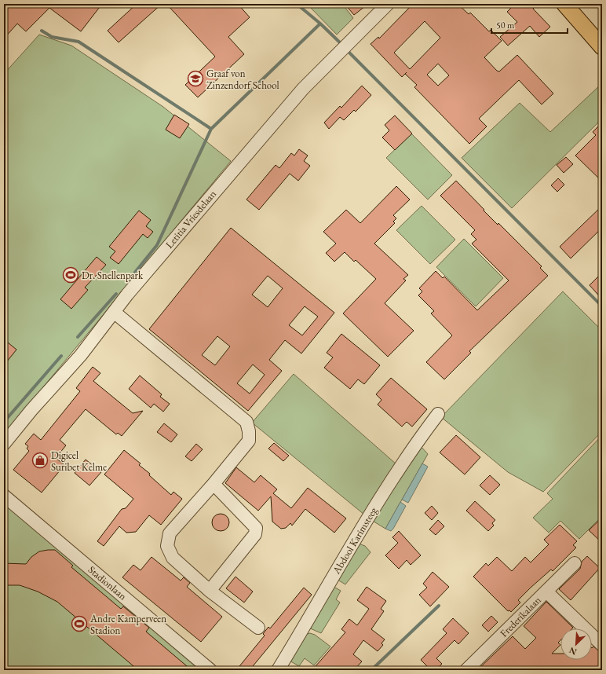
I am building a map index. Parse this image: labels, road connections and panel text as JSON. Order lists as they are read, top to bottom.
{
  "streets": {
    "street": [
      "Letitia Vriesdelaan",
      "Abdool Karimsteeg",
      "Stadionlaan",
      "Frederikalaan"
    ]
  },
  "places": {
    "school or university": ["Graaf von Zinzendorf School"],
    "sports": ["Dr. Snellenpark", "Andre Kamperveen Stadion"],
    "shop": ["Digicel Suribet Kelme"]
  },
  "scale_bar": "50 m",
  "north": "bottom left"
}
